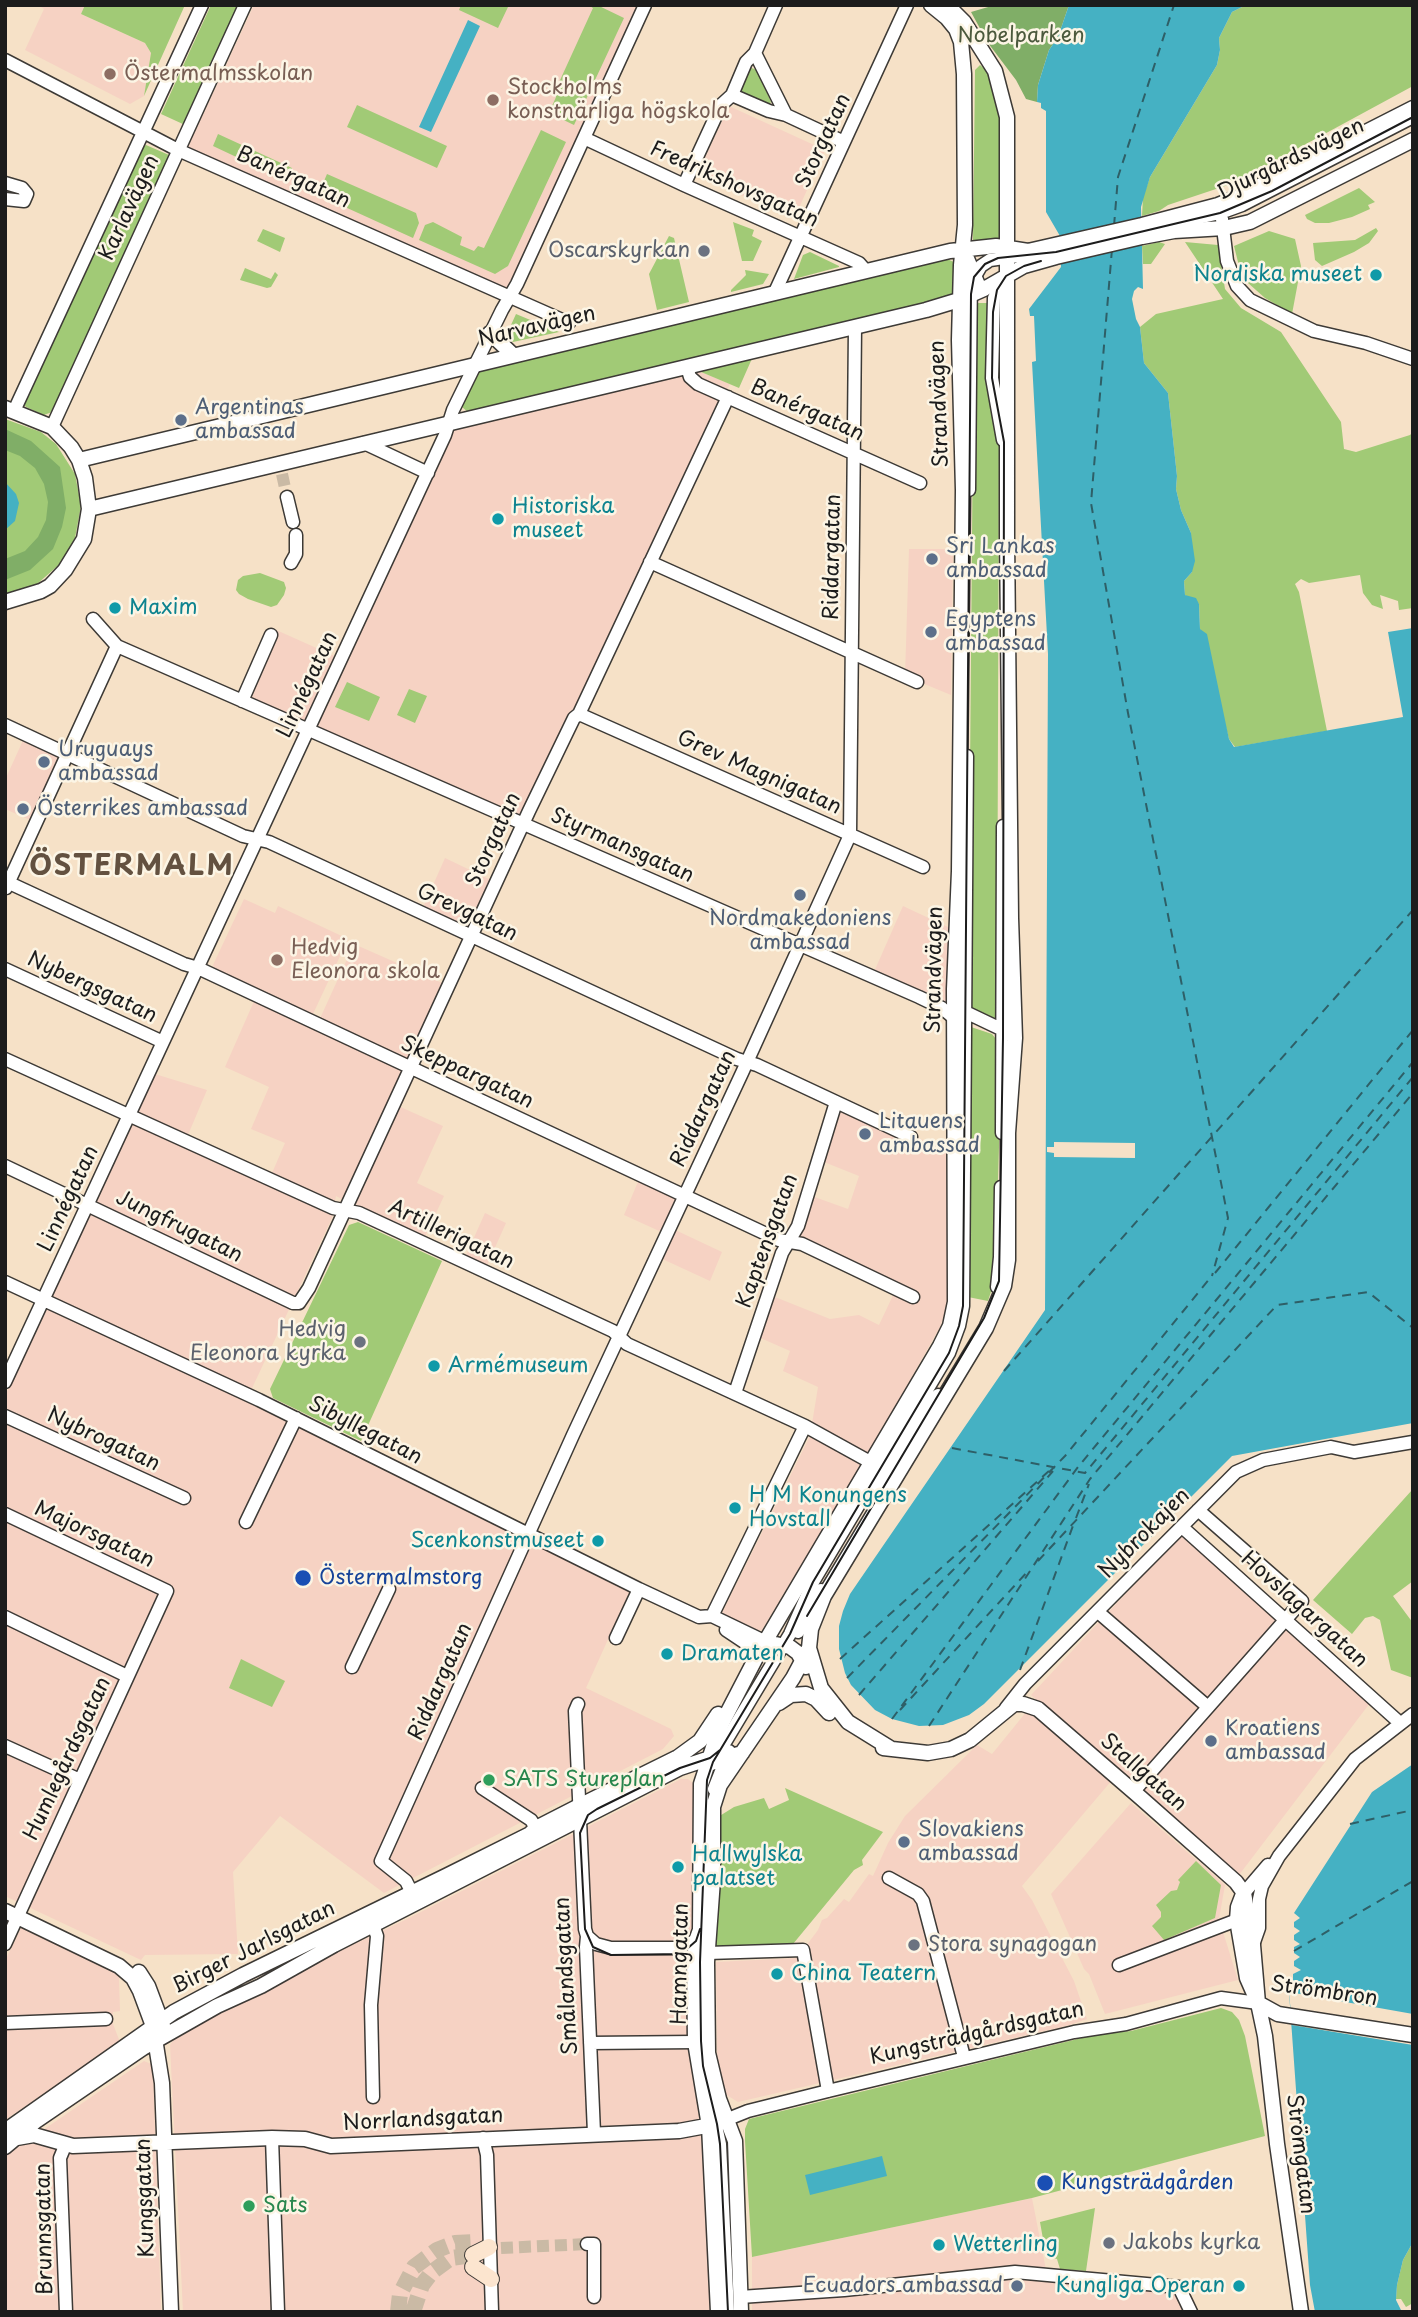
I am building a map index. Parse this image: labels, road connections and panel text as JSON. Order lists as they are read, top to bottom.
{
  "streets": {
    "street": [
      "Storgatan",
      "Djurgårdsvägen",
      "Banérgatan",
      "Fredrikshovsgatan",
      "Karlavägen",
      "Narvavägen",
      "Strandvägen",
      "Riddargatan",
      "Linnégatan",
      "Grev Magnigatan",
      "Styrmansgatan",
      "Grevgatan",
      "Nybergsgatan",
      "Skeppargatan",
      "Jungfrugatan",
      "Artillerigatan",
      "Kaptensgatan",
      "Sibyllegatan",
      "Nybrogatan",
      "Nybrokajen",
      "Majorsgatan",
      "Hovslagargatan",
      "Humlegårdsgatan",
      "Stallgatan",
      "Birger Jarlsgatan",
      "Hamngatan",
      "Smålandsgatan",
      "Strömbron",
      "Kungsträdgårdsgatan",
      "Norrlandsgatan",
      "Strömgatan",
      "Kungsgatan",
      "Brunnsgatan"
    ]
  },
  "crossings": [
    ["Storgatan", "Banérgatan"],
    ["Storgatan", "Fredrikshovsgatan"],
    ["Storgatan", "Narvavägen"],
    ["Storgatan", "Grev Magnigatan"],
    ["Storgatan", "Styrmansgatan"],
    ["Storgatan", "Grevgatan"],
    ["Storgatan", "Skeppargatan"],
    ["Storgatan", "Jungfrugatan"],
    ["Storgatan", "Artillerigatan"],
    ["Banérgatan", "Karlavägen"],
    ["Banérgatan", "Riddargatan"],
    ["Banérgatan", "Linnégatan"],
    ["Fredrikshovsgatan", "Narvavägen"],
    ["Fredrikshovsgatan", "Linnégatan"],
    ["Narvavägen", "Strandvägen"],
    ["Narvavägen", "Linnégatan"],
    ["Strandvägen", "Styrmansgatan"],
    ["Strandvägen", "Artillerigatan"],
    ["Strandvägen", "Sibyllegatan"],
    ["Strandvägen", "Birger Jarlsgatan"],
    ["Riddargatan", "Grev Magnigatan"],
    ["Riddargatan", "Styrmansgatan"],
    ["Riddargatan", "Grevgatan"],
    ["Riddargatan", "Skeppargatan"],
    ["Riddargatan", "Artillerigatan"],
    ["Riddargatan", "Sibyllegatan"],
    ["Riddargatan", "Birger Jarlsgatan"],
    ["Linnégatan", "Styrmansgatan"],
    ["Linnégatan", "Grevgatan"],
    ["Linnégatan", "Nybergsgatan"],
    ["Linnégatan", "Skeppargatan"],
    ["Linnégatan", "Jungfrugatan"],
    ["Linnégatan", "Artillerigatan"],
    ["Linnégatan", "Sibyllegatan"],
    ["Grevgatan", "Kaptensgatan"],
    ["Skeppargatan", "Kaptensgatan"],
    ["Artillerigatan", "Kaptensgatan"],
    ["Sibyllegatan", "Birger Jarlsgatan"],
    ["Nybrokajen", "Hovslagargatan"],
    ["Nybrokajen", "Stallgatan"],
    ["Majorsgatan", "Humlegårdsgatan"],
    ["Birger Jarlsgatan", "Hamngatan"],
    ["Birger Jarlsgatan", "Smålandsgatan"],
    ["Birger Jarlsgatan", "Norrlandsgatan"],
    ["Birger Jarlsgatan", "Kungsgatan"],
    ["Hamngatan", "Kungsträdgårdsgatan"],
    ["Hamngatan", "Norrlandsgatan"],
    ["Smålandsgatan", "Norrlandsgatan"],
    ["Strömbron", "Kungsträdgårdsgatan"],
    ["Strömbron", "Strömgatan"],
    ["Kungsträdgårdsgatan", "Norrlandsgatan"],
    ["Kungsträdgårdsgatan", "Strömgatan"],
    ["Norrlandsgatan", "Kungsgatan"],
    ["Norrlandsgatan", "Brunnsgatan"]
  ],
  "districts": ["ÖSTERMALM"],
  "parks": ["Nobelparken"],
  "places": [
    "Östermalmsskolan",
    "Stockholms konstnärliga högskola",
    "Oscarskyrkan",
    "Nordiska museet",
    "Argentinas ambassad",
    "Historiska museet",
    "Sri Lankas ambassad",
    "Maxim",
    "Egyptens ambassad",
    "Uruguays ambassad",
    "Österrikes ambassad",
    "Nordmakedoniens ambassad",
    "Hedvig Eleonora skola",
    "Litauens ambassad",
    "Hedvig Eleonora kyrka",
    "Armémuseum",
    "H M Konungens Hovstall",
    "Scenkonstmuseet",
    "Östermalmstorg",
    "Dramaten",
    "Kroatiens ambassad",
    "SATS Stureplan",
    "Slovakiens ambassad",
    "Hallwylska palatset",
    "Stora synagogan",
    "China Teatern",
    "Kungsträdgården",
    "Sats",
    "Jakobs kyrka",
    "Wetterling",
    "Ecuadors ambassad",
    "Kungliga Operan"
  ]
}
